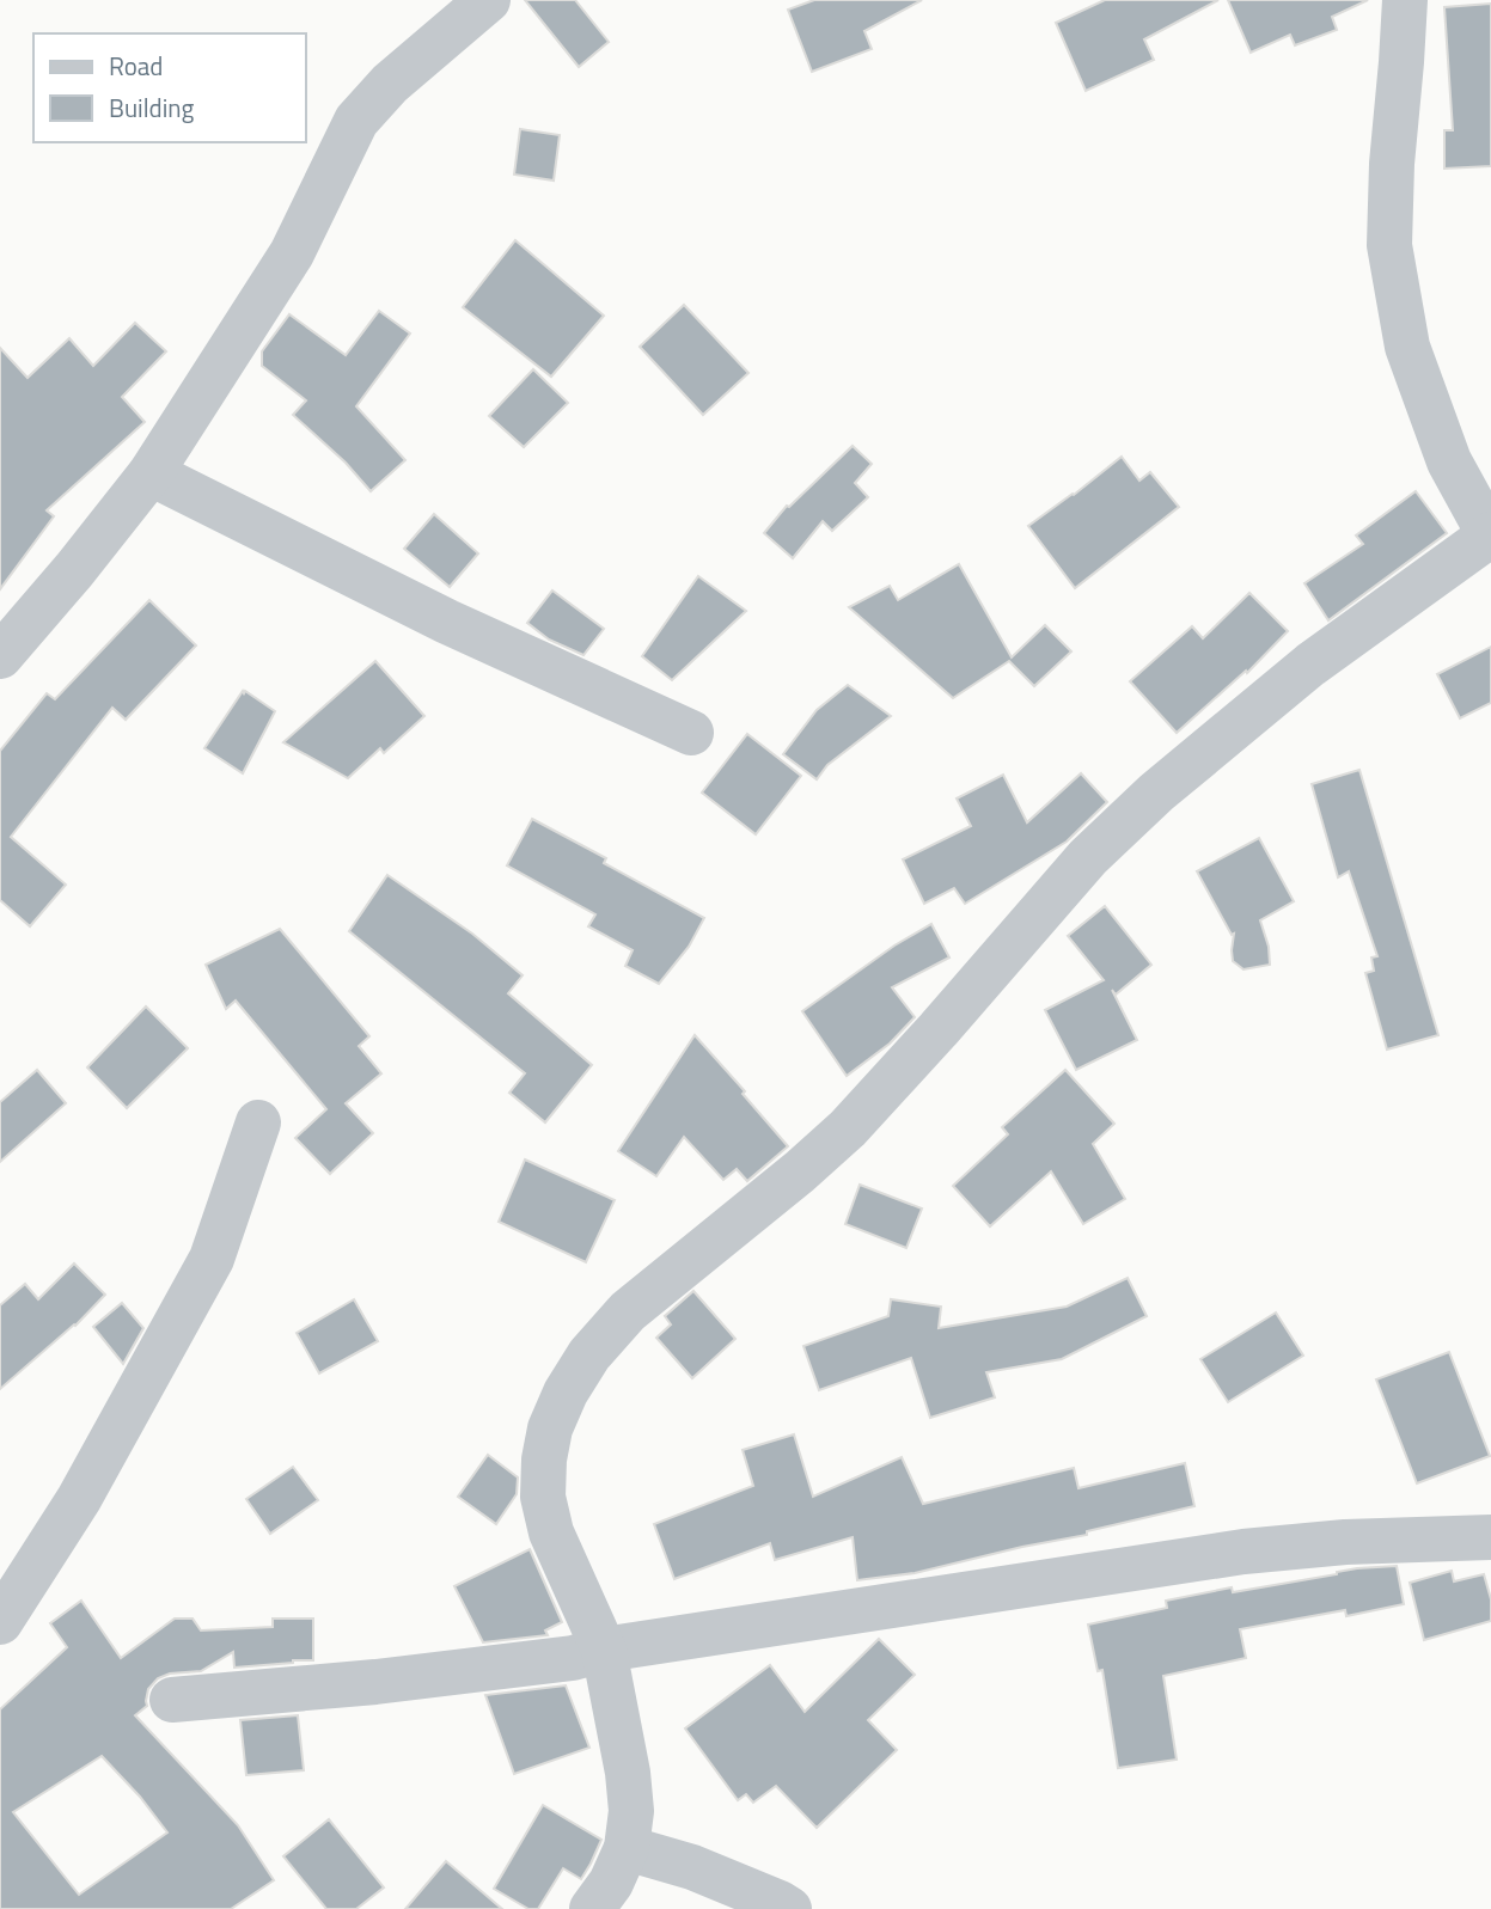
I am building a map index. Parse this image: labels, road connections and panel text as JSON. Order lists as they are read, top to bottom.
{
  "legend": ["Road", "Building"]
}
